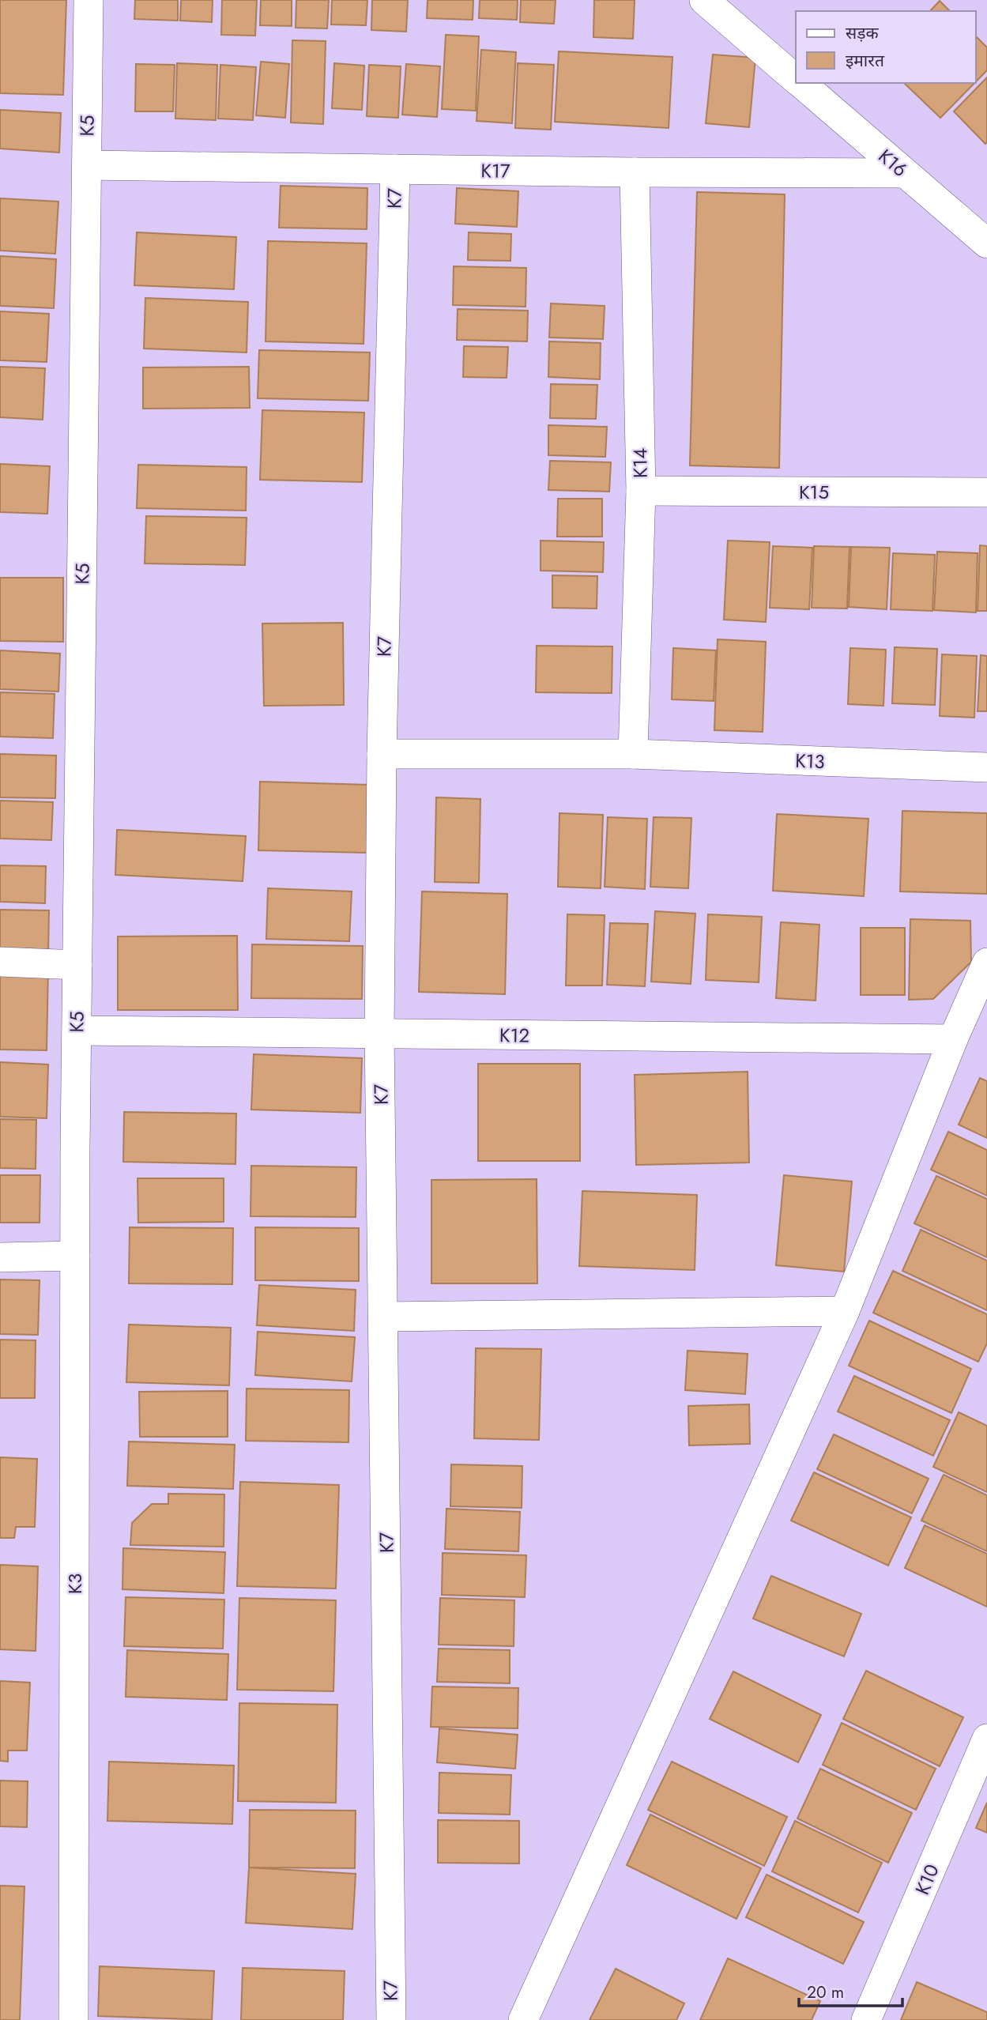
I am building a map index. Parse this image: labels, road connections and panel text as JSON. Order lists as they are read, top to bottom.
{
  "streets": {
    "street": [
      "K5",
      "K16",
      "K17",
      "K7",
      "K14",
      "K15",
      "K13",
      "K12",
      "K3",
      "K10"
    ]
  },
  "crossings": [
    ["K5", "K17"],
    ["K5", "K12"],
    ["K5", "K3"],
    ["K16", "K17"],
    ["K17", "K7"],
    ["K17", "K14"],
    ["K7", "K13"],
    ["K7", "K12"],
    ["K14", "K15"],
    ["K14", "K13"]
  ],
  "legend": ["सड़क", "इमारत"],
  "scale_bar": "20 m"
}
